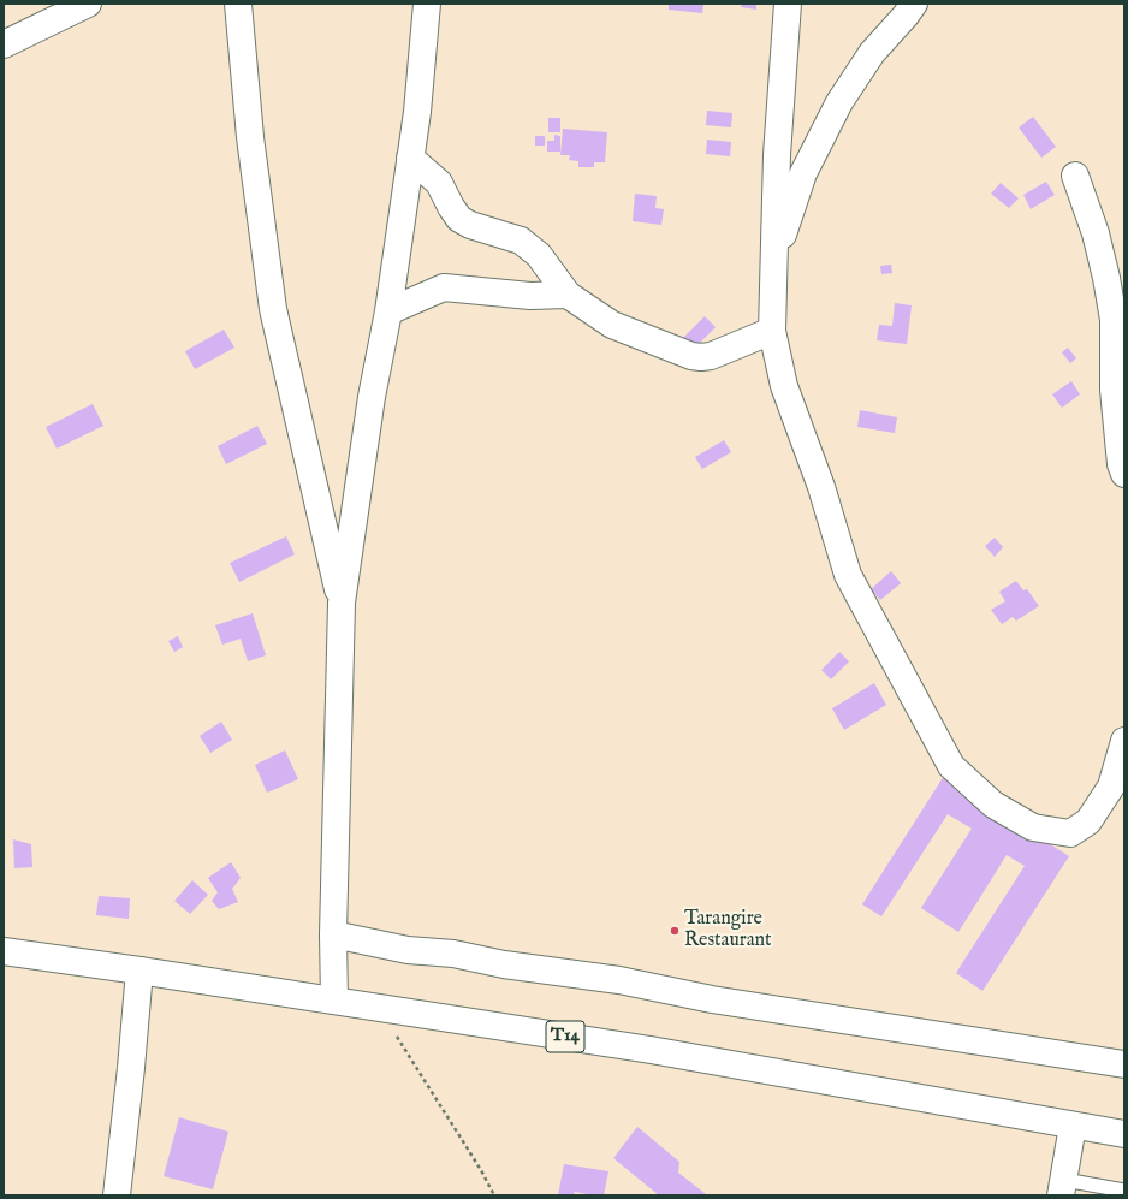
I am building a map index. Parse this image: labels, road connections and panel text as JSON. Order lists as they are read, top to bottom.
{
  "streets": {
    "main road": ["T14"]
  },
  "places": ["Tarangire Restaurant"]
}
